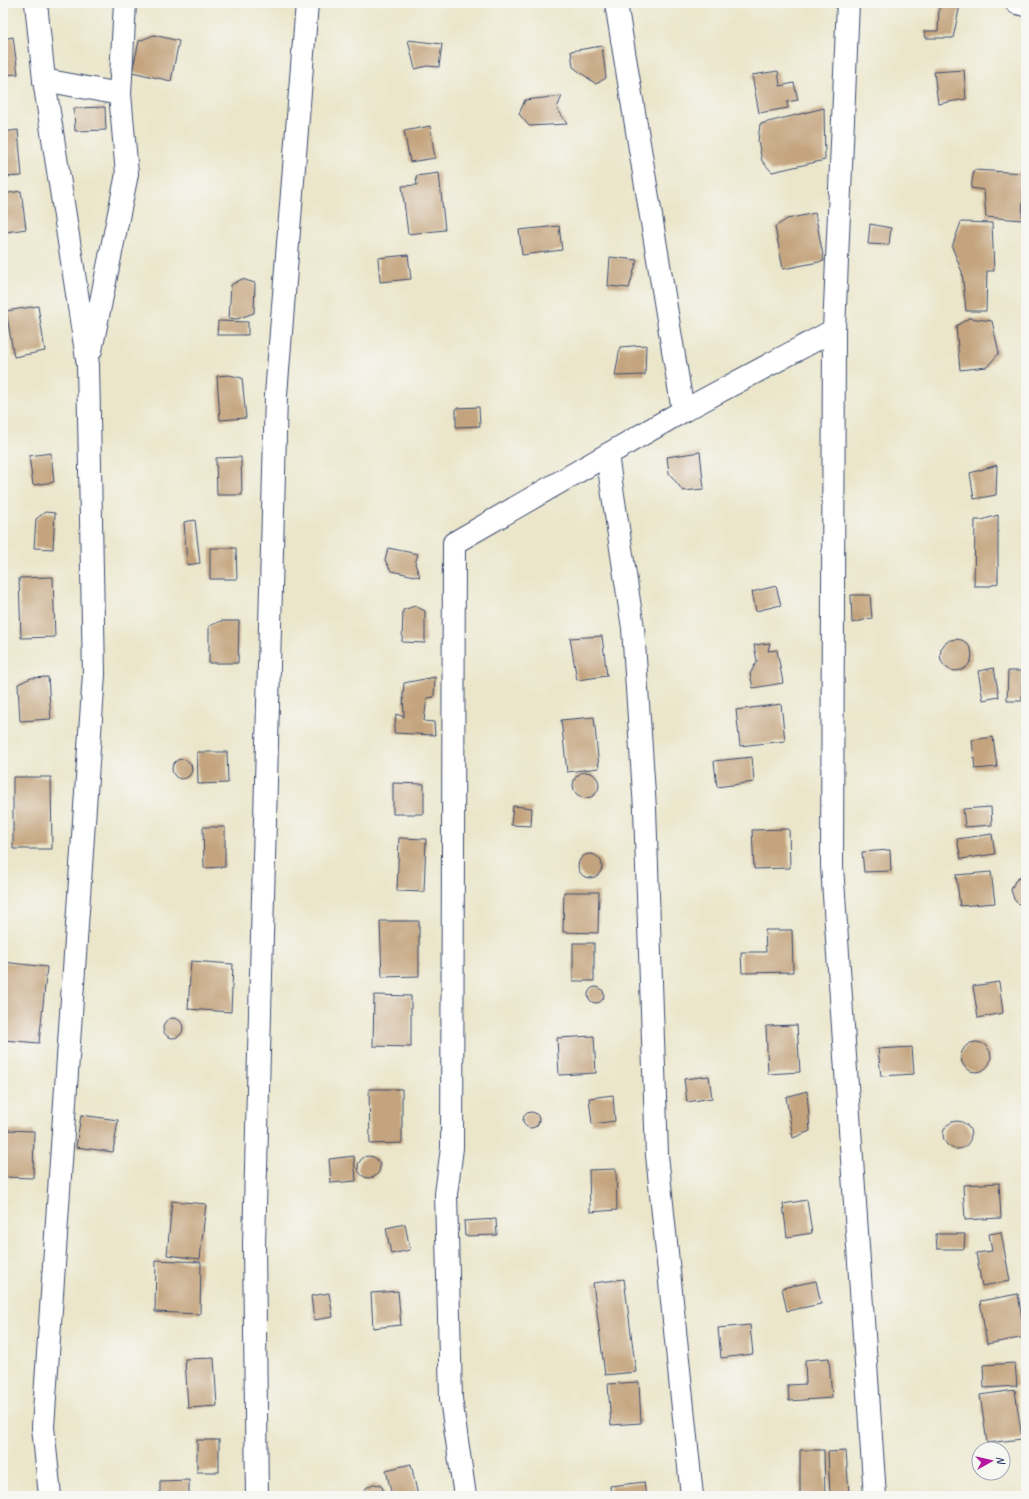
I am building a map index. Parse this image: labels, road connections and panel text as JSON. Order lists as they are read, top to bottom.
{
  "north": "right"
}
